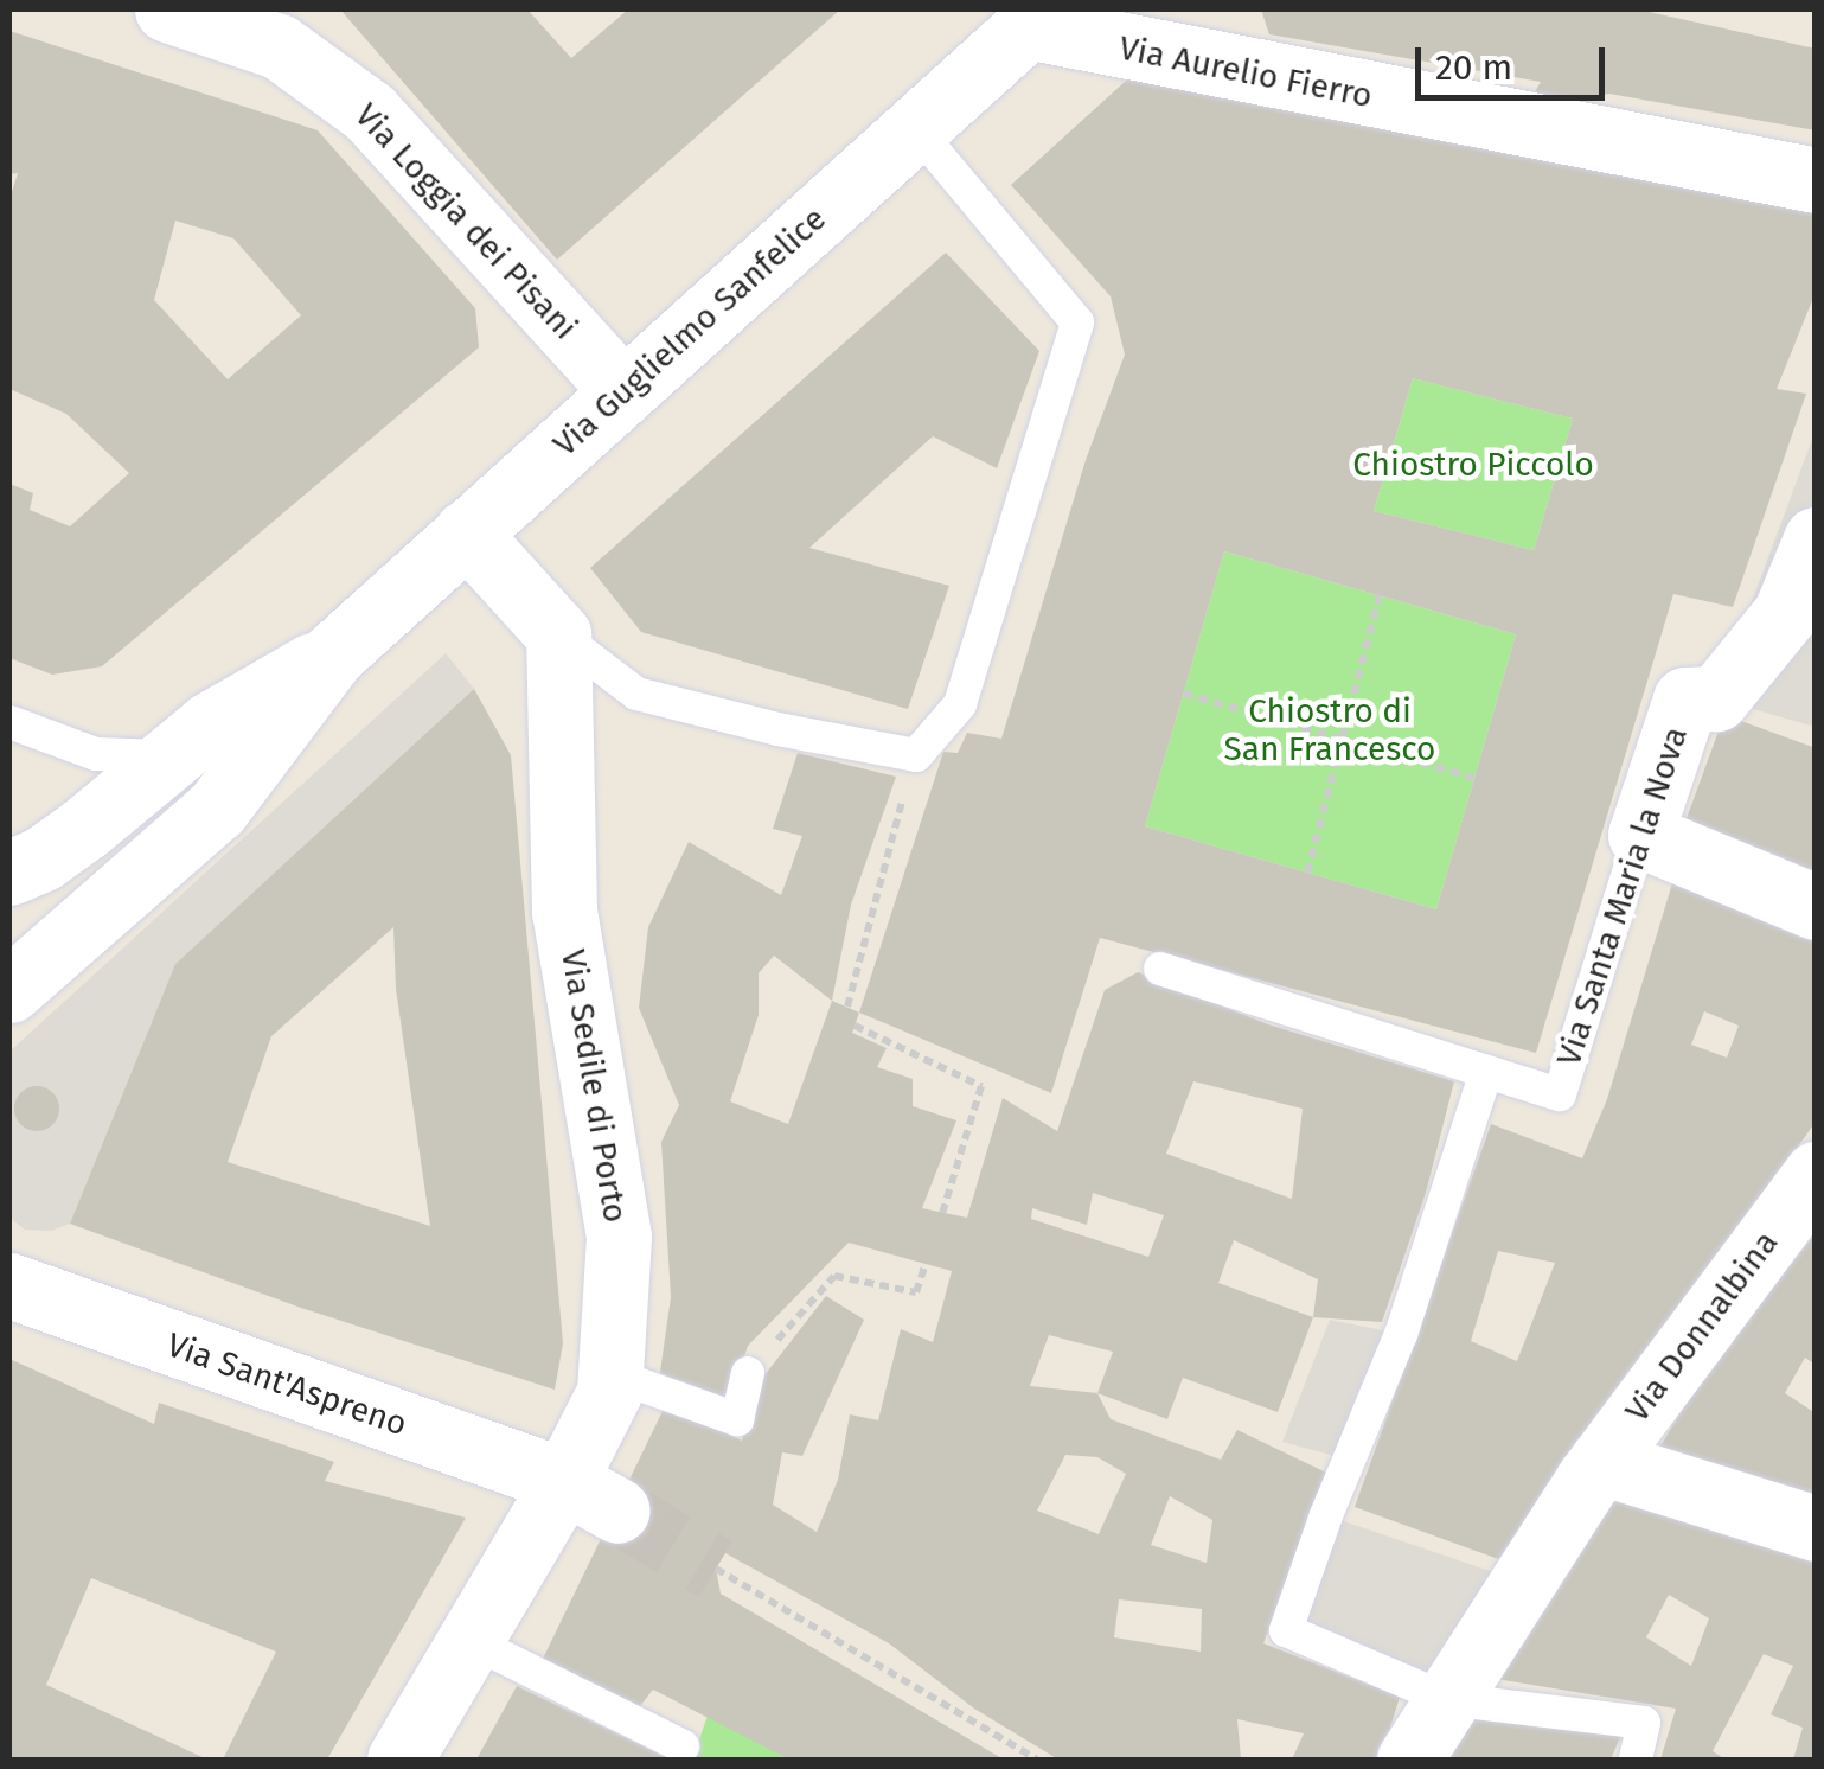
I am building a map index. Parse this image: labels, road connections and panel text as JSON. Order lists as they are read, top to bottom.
{
  "streets": {
    "street": [
      "Via Aurelio Fierro",
      "Via Loggia dei Pisani",
      "Via Guglielmo Sanfelice",
      "Via Santa Maria la Nova",
      "Via Sedile di Porto",
      "Via Donnalbina",
      "Via Sant'Aspreno"
    ]
  },
  "crossings": [
    ["Via Aurelio Fierro", "Via Guglielmo Sanfelice"],
    ["Via Loggia dei Pisani", "Via Guglielmo Sanfelice"],
    ["Via Sedile di Porto", "Via Sant'Aspreno"]
  ],
  "parks": ["Chiostro Piccolo", "Chiostro di San Francesco"],
  "scale_bar": "20 m"
}
